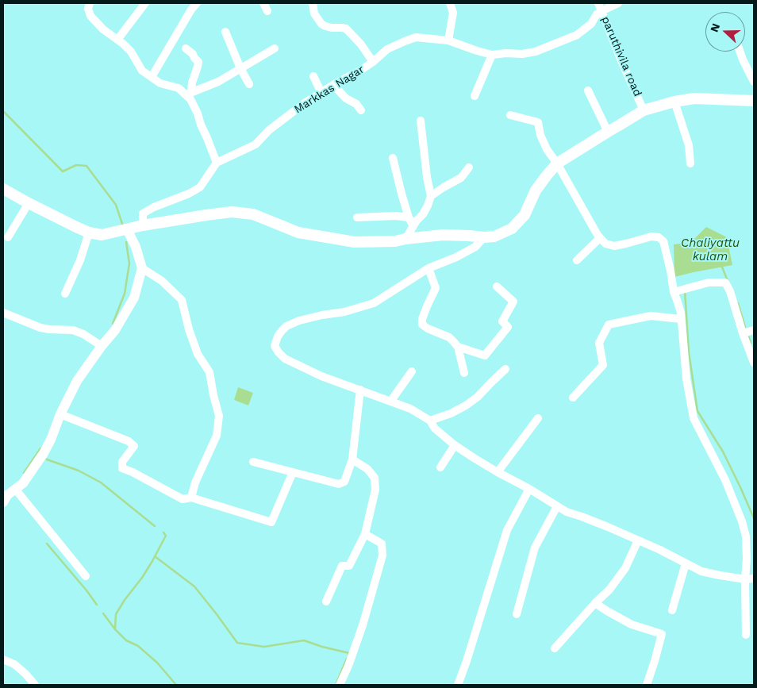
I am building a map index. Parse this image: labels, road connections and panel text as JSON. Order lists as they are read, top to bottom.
{
  "streets": {
    "street": ["paruthivila road", "Markkas Nagar"]
  },
  "crossings": [
    ["paruthivila road", "Markkas Nagar"]
  ],
  "water": ["Chaliyattu kulam"],
  "north": "left"
}
